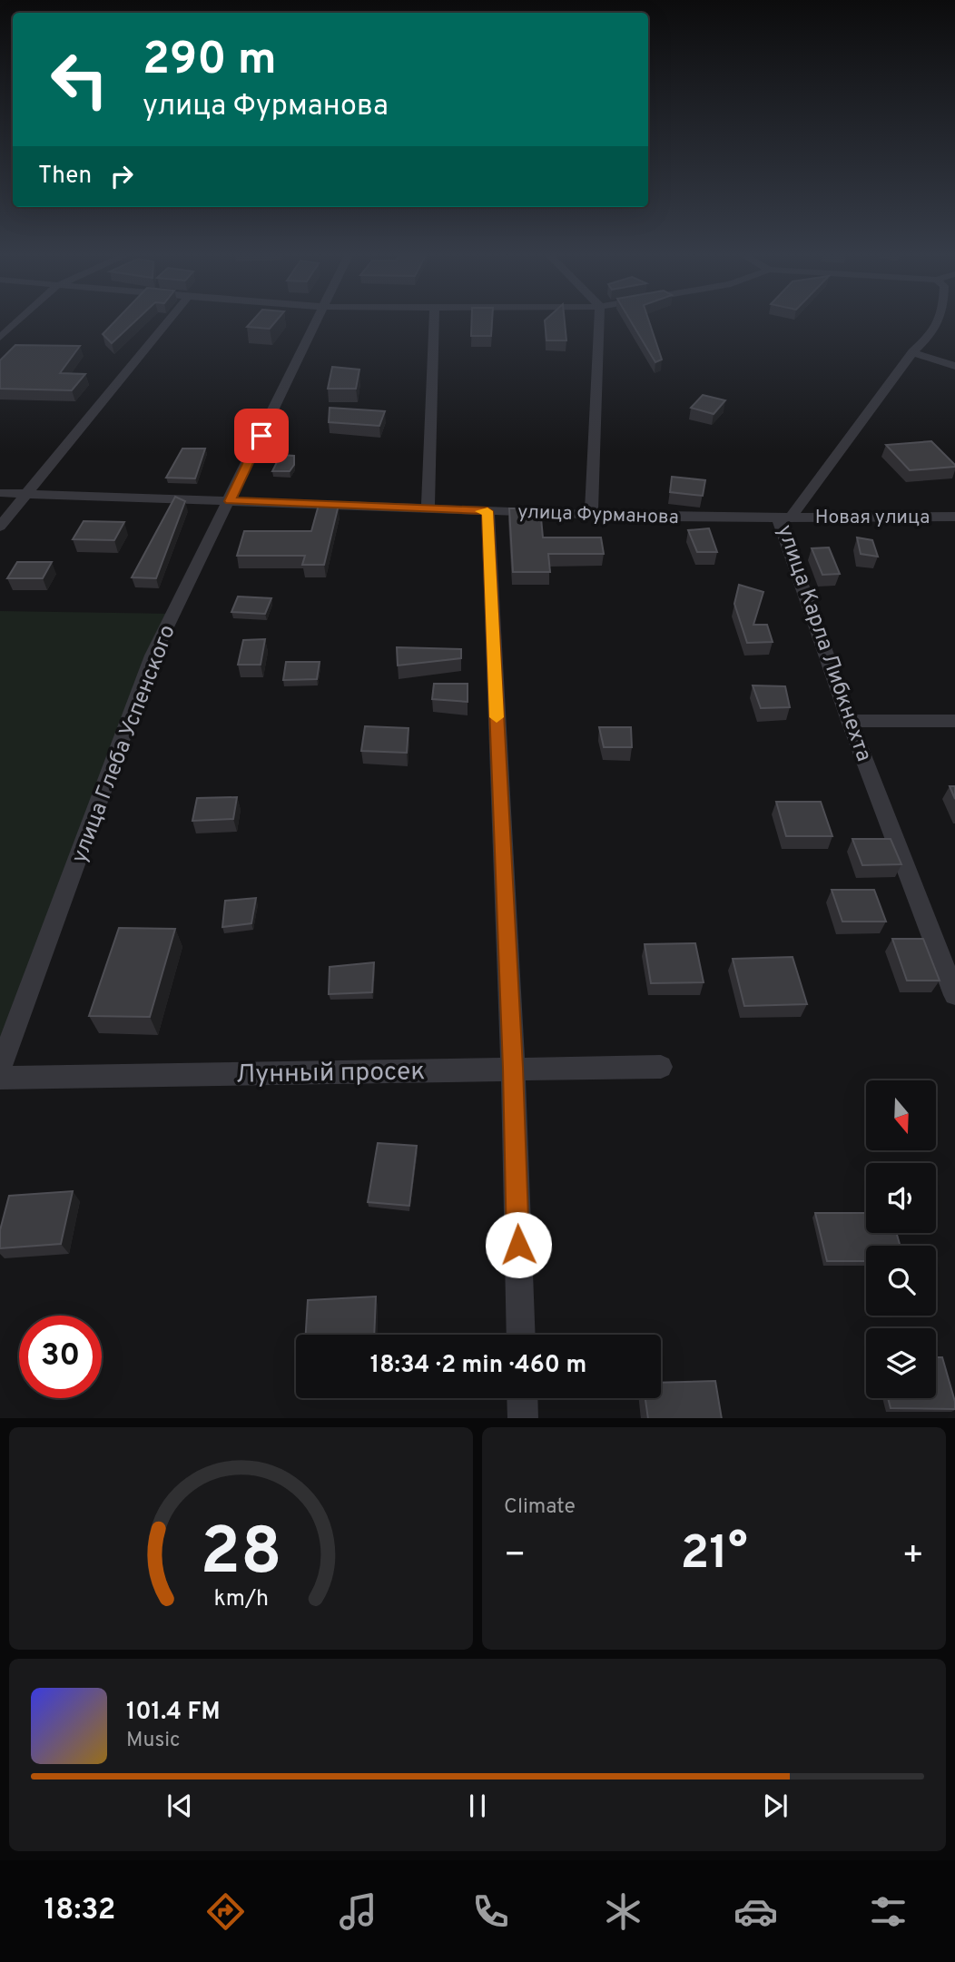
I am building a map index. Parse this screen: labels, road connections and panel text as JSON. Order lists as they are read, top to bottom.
{
  "streets": {
    "street": [
      "улица Фурманова",
      "Новая улица",
      "улица Карла Либкнехта",
      "улица Глеба Успенского",
      "Лунный просек"
    ]
  },
  "crossings": [
    ["улица Фурманова", "Новая улица"],
    ["улица Фурманова", "улица Карла Либкнехта"],
    ["улица Фурманова", "улица Глеба Успенского"],
    ["Новая улица", "улица Карла Либкнехта"]
  ],
  "north": "bottom",
  "page": {
    "turn": ["290 m", "улица Фурманова"],
    "then": "Then",
    "limit": "30",
    "trip": "18:34 · 2 min · 460 m",
    "tile": "Climate",
    "heat": ["−", "21°", "+"],
    "song": ["101.4 FM", "Music"],
    "tabs": "18:32",
    "gauge": ["28", "km/h"]
  }
}
